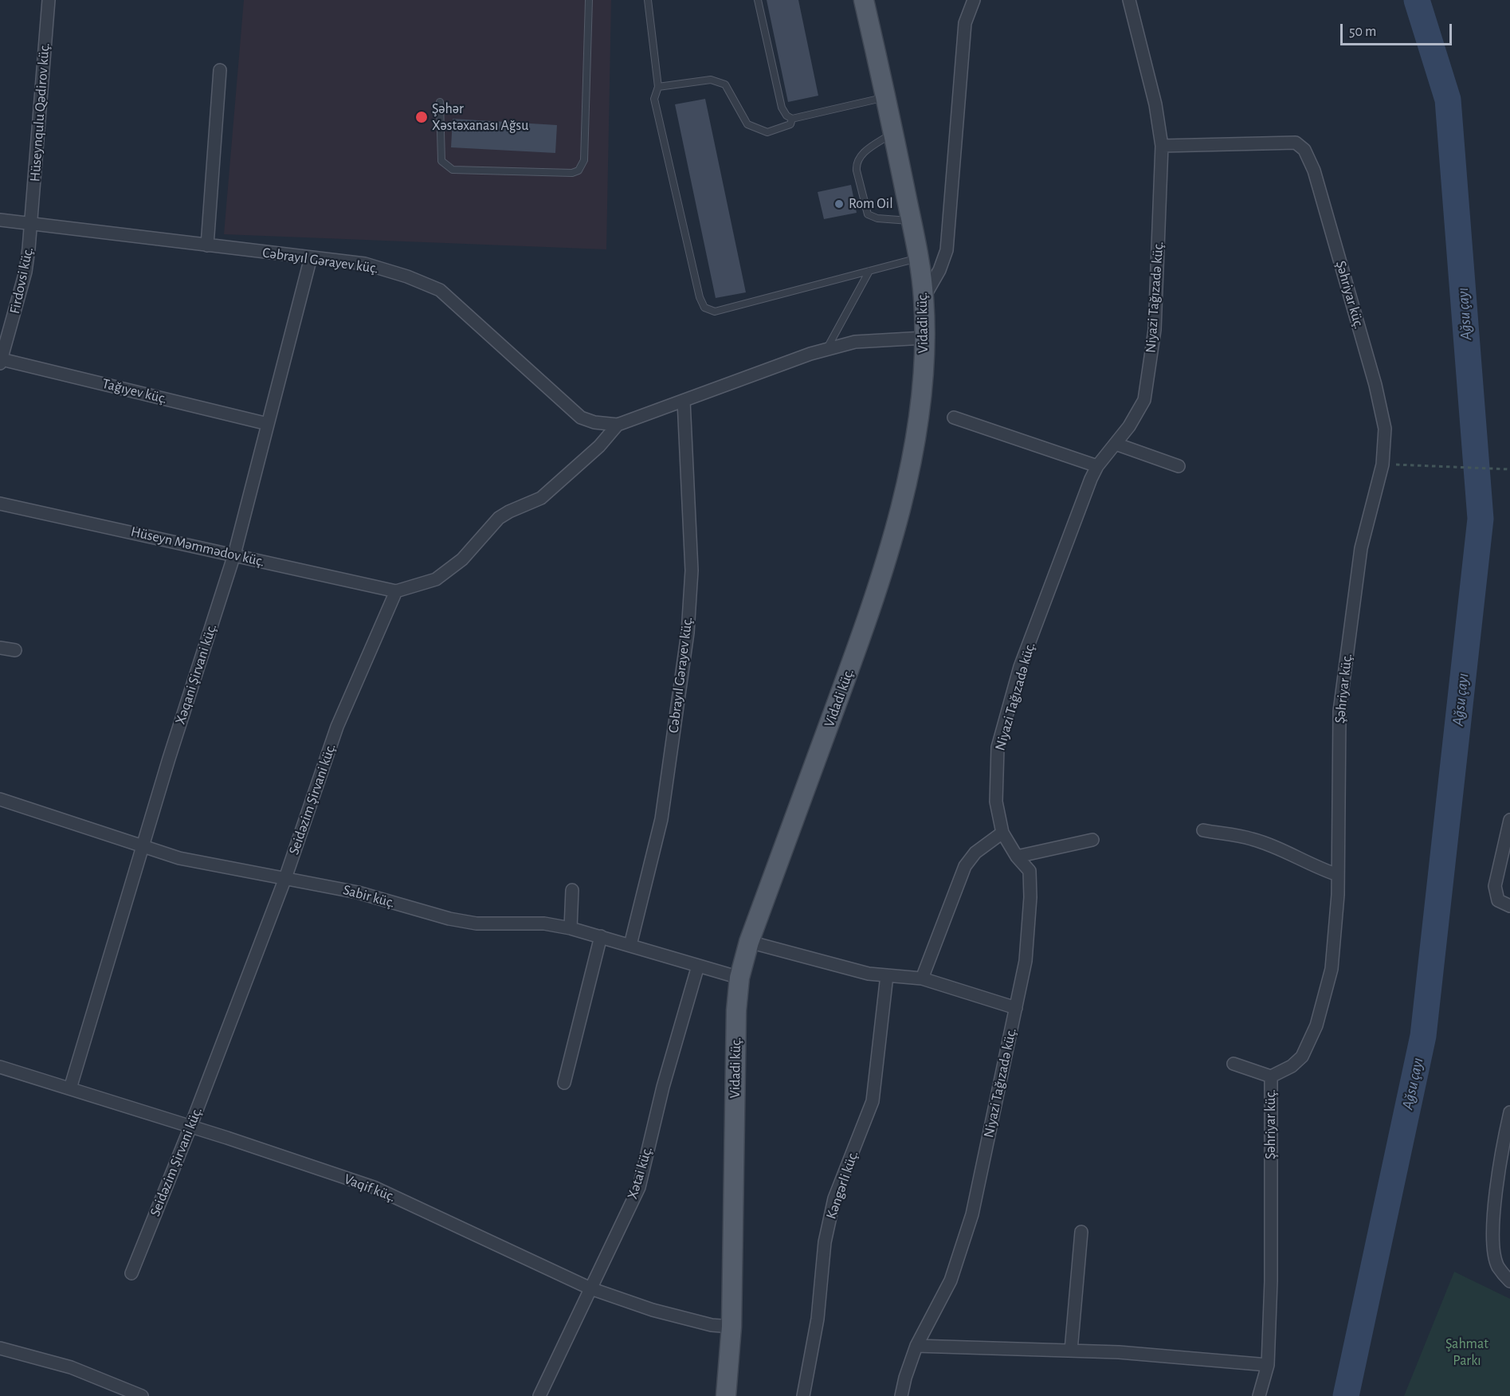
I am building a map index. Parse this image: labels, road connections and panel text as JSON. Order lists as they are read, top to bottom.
{
  "streets": {
    "main road": ["Vidadi küç."],
    "street": [
      "Hüseynqulu Qədirov küç.",
      "Cəbrayıl Gərayev küç.",
      "Firdovsi küç.",
      "Şəhriyar küç.",
      "Niyazi Tağızadə küç.",
      "Tağıyev küç.",
      "Hüseyn Məmmədov küç.",
      "Xəqani Şirvani küç.",
      "Seidəzim Şirvani küç.",
      "Sabir küç.",
      "Xətai küç.",
      "Kəngərli küç.",
      "Vaqif küç."
    ]
  },
  "crossings": [
    ["Hüseynqulu Qədirov küç.", "Cəbrayıl Gərayev küç."],
    ["Hüseynqulu Qədirov küç.", "Firdovsi küç."],
    ["Cəbrayıl Gərayev küç.", "Firdovsi küç."],
    ["Cəbrayıl Gərayev küç.", "Xəqani Şirvani küç."],
    ["Cəbrayıl Gərayev küç.", "Sabir küç."],
    ["Firdovsi küç.", "Tağıyev küç."],
    ["Şəhriyar küç.", "Niyazi Tağızadə küç."],
    ["Vidadi küç.", "Sabir küç."],
    ["Vidadi küç.", "Vaqif küç."],
    ["Tağıyev küç.", "Xəqani Şirvani küç."],
    ["Hüseyn Məmmədov küç.", "Xəqani Şirvani küç."],
    ["Hüseyn Məmmədov küç.", "Seidəzim Şirvani küç."],
    ["Xəqani Şirvani küç.", "Sabir küç."],
    ["Xəqani Şirvani küç.", "Vaqif küç."],
    ["Seidəzim Şirvani küç.", "Sabir küç."],
    ["Seidəzim Şirvani küç.", "Vaqif küç."],
    ["Sabir küç.", "Xətai küç."],
    ["Xətai küç.", "Vaqif küç."]
  ],
  "water": ["Ağsu çayı"],
  "parks": ["Şahmat Parkı"],
  "places": ["Şəhər Xəstəxanası Ağsu", "Rom Oil"],
  "scale_bar": "50 m"
}
